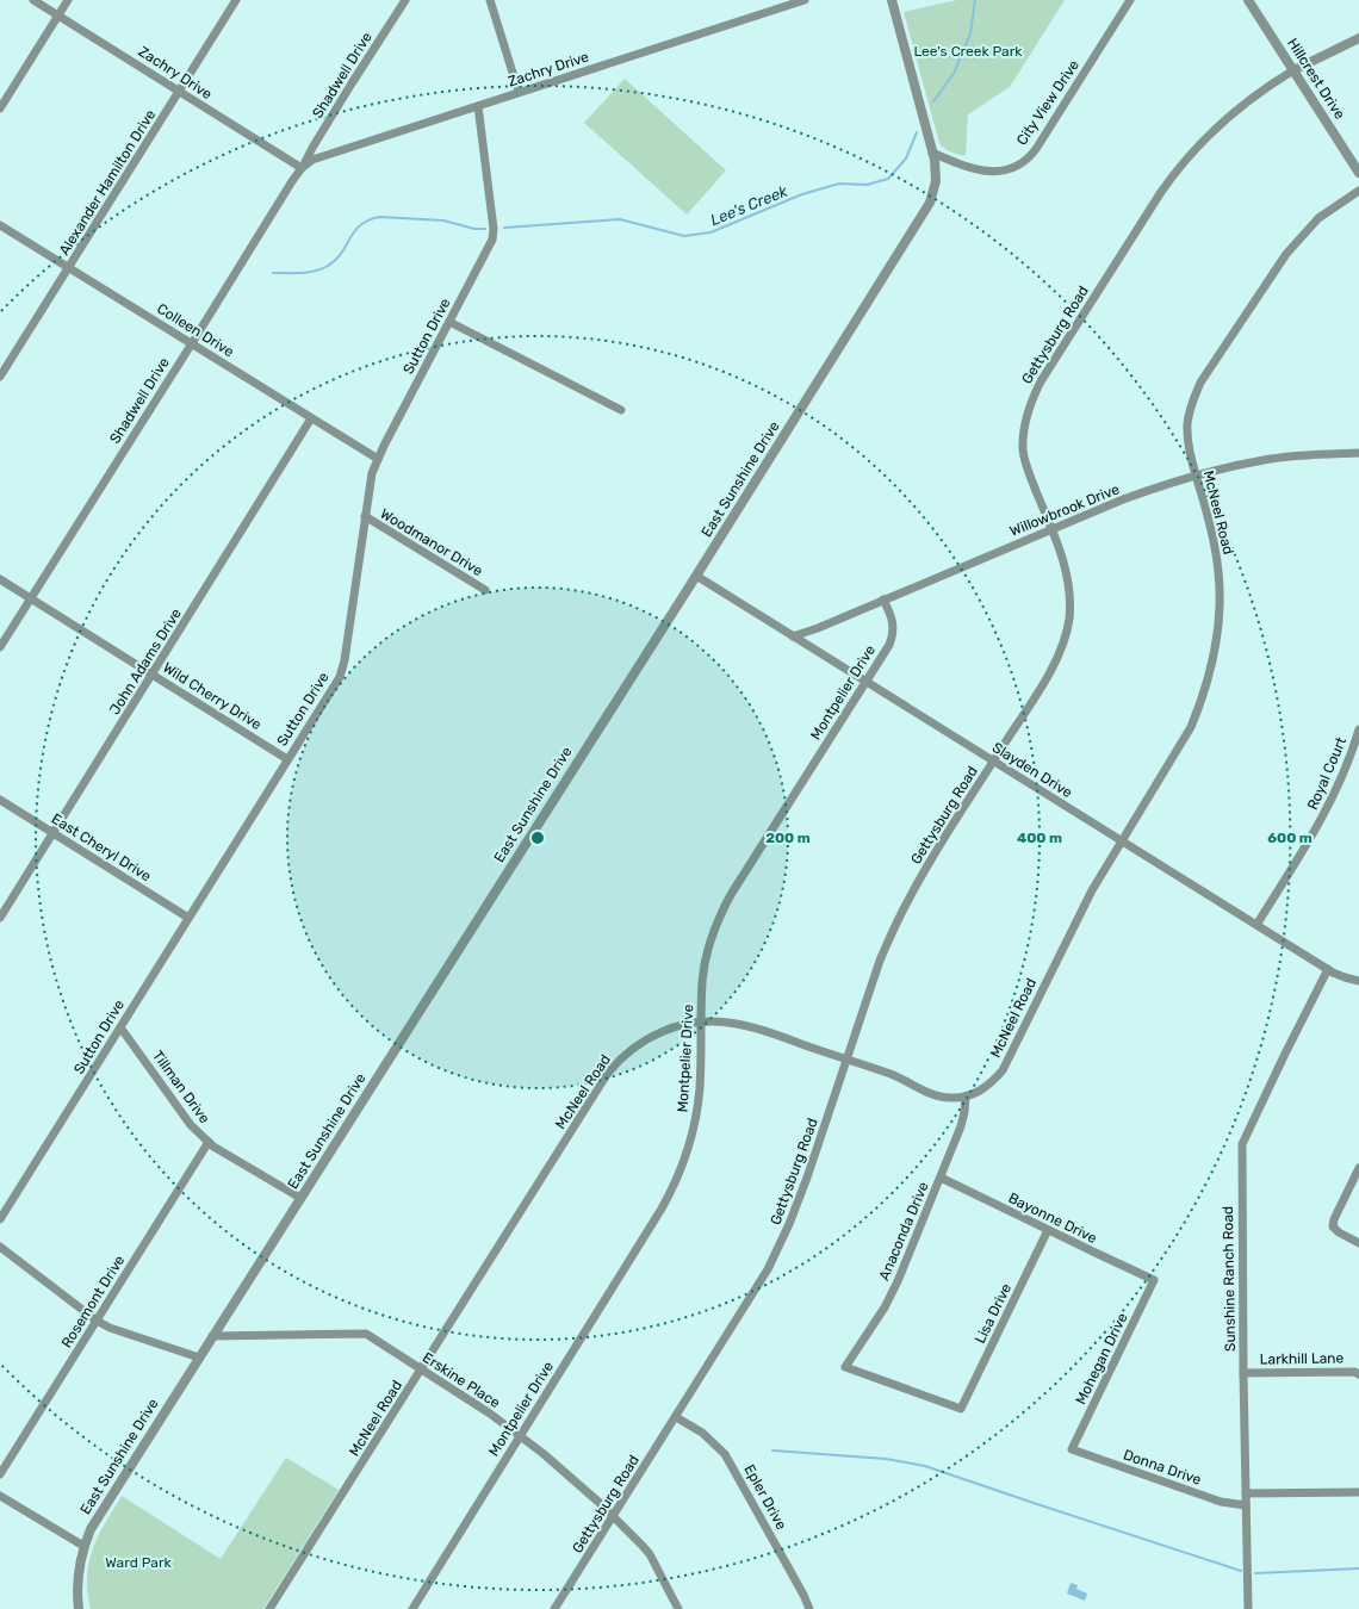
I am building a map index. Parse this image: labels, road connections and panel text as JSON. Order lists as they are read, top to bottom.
{
  "streets": {
    "street": [
      "Zachry Drive",
      "Shadwell Drive",
      "Hillcrest Drive",
      "City View Drive",
      "Alexander Hamilton Drive",
      "Colleen Drive",
      "Gettysburg Road",
      "Sutton Drive",
      "East Sunshine Drive",
      "Willowbrook Drive",
      "McNeel Road",
      "Woodmanor Drive",
      "John Adams Drive",
      "Montpelier Drive",
      "Wild Cherry Drive",
      "Slayden Drive",
      "Royal Court",
      "East Cheryl Drive",
      "Tillman Drive",
      "Bayonne Drive",
      "Anaconda Drive",
      "Sunshine Ranch Road",
      "Rosemont Drive",
      "Lisa Drive",
      "Mohegan Drive",
      "Larkhill Lane",
      "Erskine Place",
      "Donna Drive",
      "Epler Drive"
    ]
  },
  "crossings": [
    ["Zachry Drive", "Shadwell Drive"],
    ["Zachry Drive", "Alexander Hamilton Drive"],
    ["Zachry Drive", "Sutton Drive"],
    ["Shadwell Drive", "Colleen Drive"],
    ["Shadwell Drive", "Wild Cherry Drive"],
    ["Hillcrest Drive", "Gettysburg Road"],
    ["City View Drive", "East Sunshine Drive"],
    ["Alexander Hamilton Drive", "Colleen Drive"],
    ["Colleen Drive", "Sutton Drive"],
    ["Colleen Drive", "John Adams Drive"],
    ["Gettysburg Road", "Willowbrook Drive"],
    ["Gettysburg Road", "McNeel Road"],
    ["Gettysburg Road", "Slayden Drive"],
    ["Gettysburg Road", "Erskine Place"],
    ["Gettysburg Road", "Epler Drive"],
    ["Sutton Drive", "Woodmanor Drive"],
    ["Sutton Drive", "Wild Cherry Drive"],
    ["Sutton Drive", "East Cheryl Drive"],
    ["Sutton Drive", "Tillman Drive"],
    ["East Sunshine Drive", "Slayden Drive"],
    ["East Sunshine Drive", "Tillman Drive"],
    ["East Sunshine Drive", "Erskine Place"],
    ["Willowbrook Drive", "McNeel Road"],
    ["Willowbrook Drive", "Montpelier Drive"],
    ["Willowbrook Drive", "Slayden Drive"],
    ["McNeel Road", "Montpelier Drive"],
    ["McNeel Road", "Slayden Drive"],
    ["McNeel Road", "Anaconda Drive"],
    ["McNeel Road", "Erskine Place"],
    ["John Adams Drive", "Wild Cherry Drive"],
    ["John Adams Drive", "East Cheryl Drive"],
    ["Montpelier Drive", "Slayden Drive"],
    ["Montpelier Drive", "Erskine Place"],
    ["Slayden Drive", "Royal Court"],
    ["Slayden Drive", "Sunshine Ranch Road"],
    ["Tillman Drive", "Rosemont Drive"],
    ["Bayonne Drive", "Anaconda Drive"],
    ["Bayonne Drive", "Lisa Drive"],
    ["Bayonne Drive", "Mohegan Drive"],
    ["Anaconda Drive", "Lisa Drive"],
    ["Sunshine Ranch Road", "Larkhill Lane"],
    ["Sunshine Ranch Road", "Donna Drive"],
    ["Mohegan Drive", "Donna Drive"]
  ],
  "water": ["Lee's Creek"],
  "parks": ["Lee's Creek Park", "Ward Park"],
  "rings": ["200 m", "400 m", "600 m"]
}
